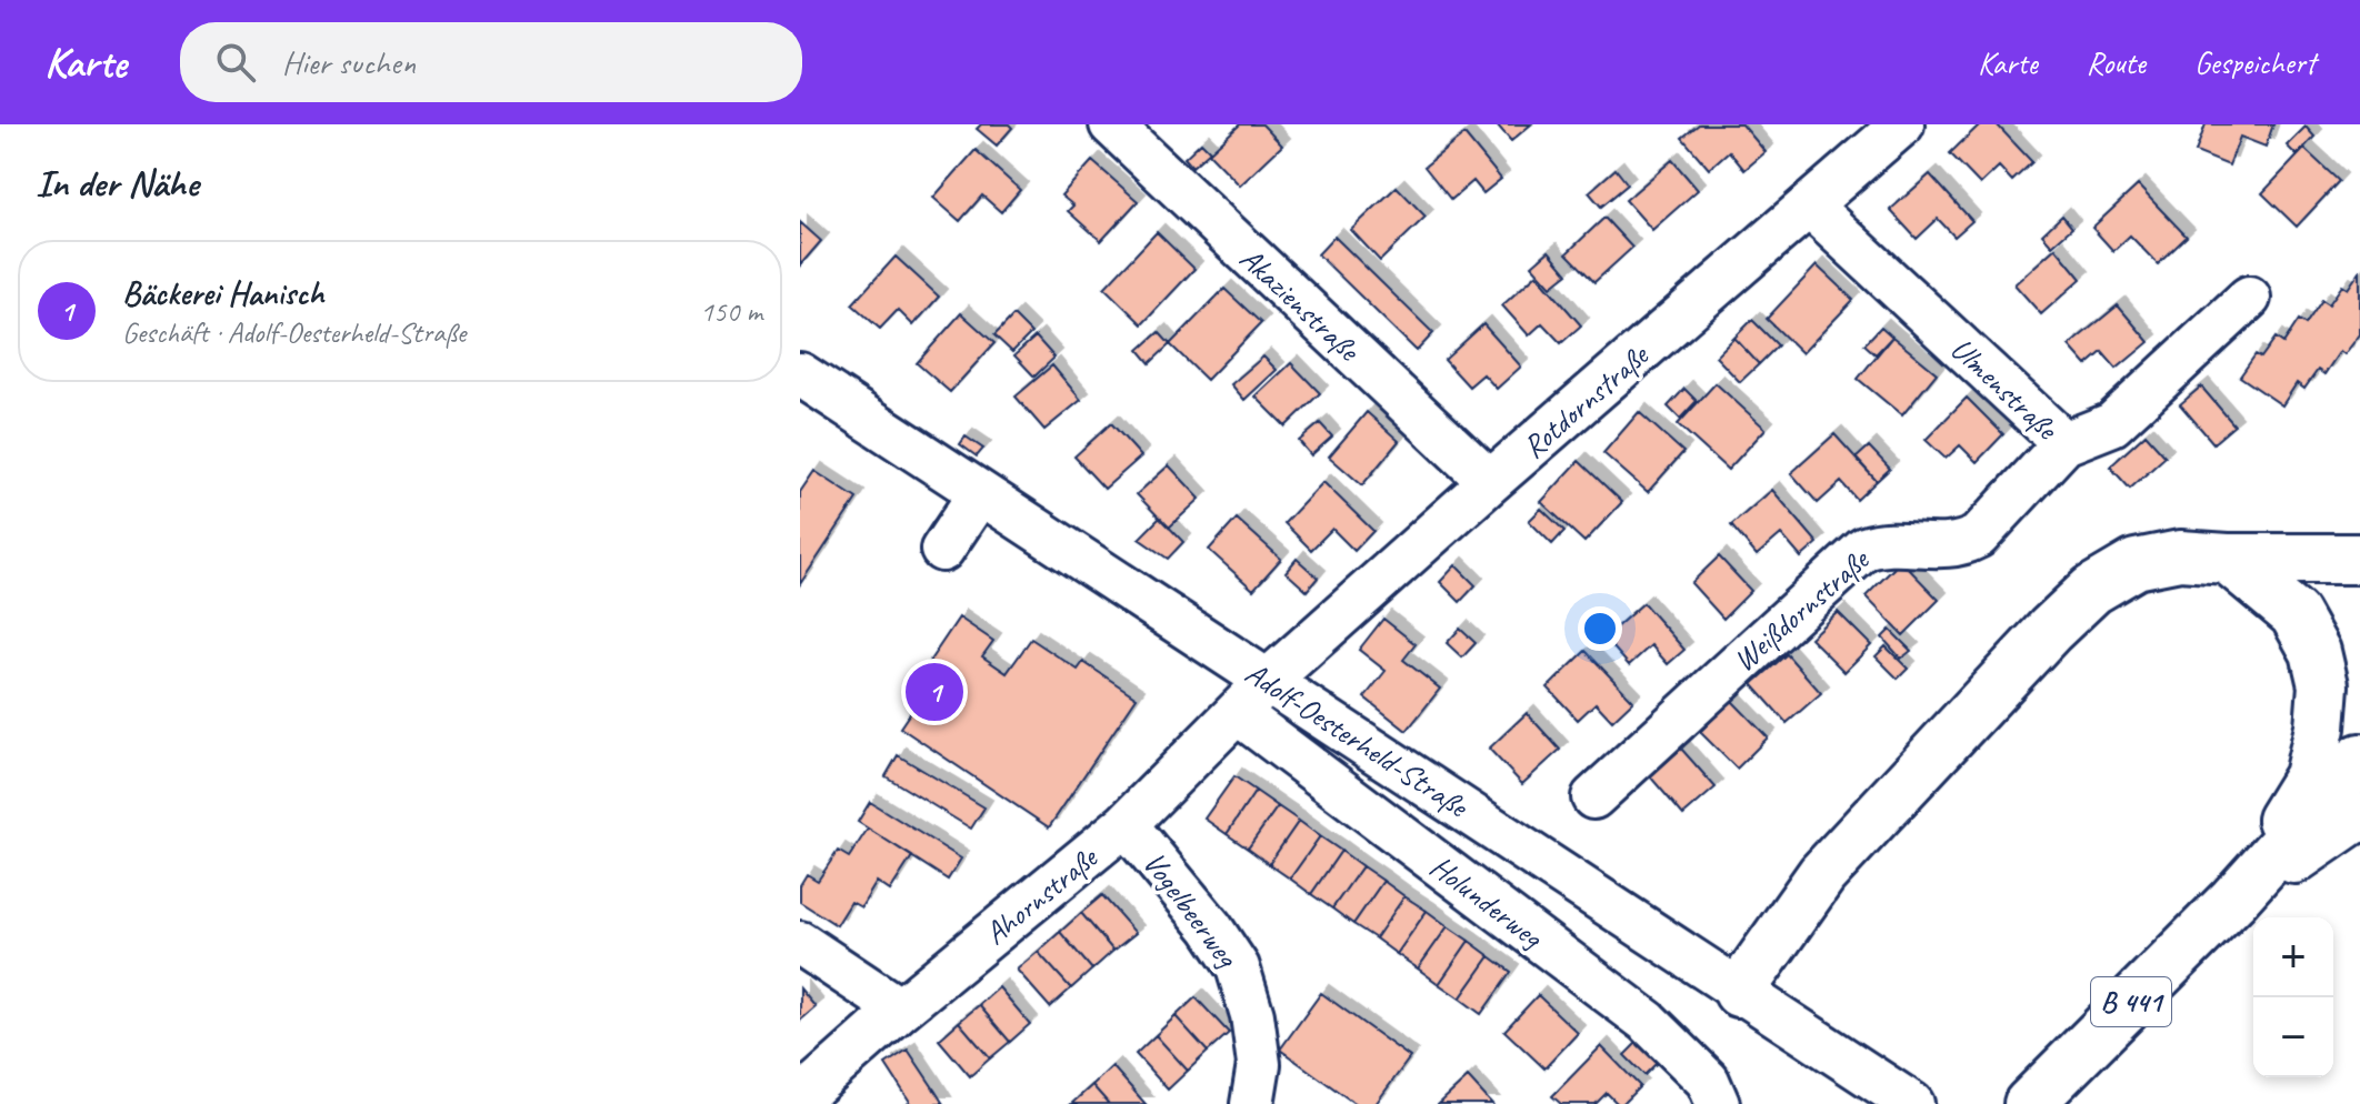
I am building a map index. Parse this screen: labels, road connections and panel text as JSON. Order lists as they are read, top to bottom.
{
  "streets": {
    "main road": ["B 441"],
    "street": [
      "Akazienstraße",
      "Ulmenstraße",
      "Rotdornstraße",
      "Weißdornstraße",
      "Adolf-Oesterheld-Straße",
      "Ahornstraße",
      "Holunderweg",
      "Vogelbeerweg"
    ]
  },
  "crossings": [
    ["Akazienstraße", "Rotdornstraße"],
    ["Ulmenstraße", "Rotdornstraße"],
    ["Ulmenstraße", "Weißdornstraße"],
    ["Rotdornstraße", "Adolf-Oesterheld-Straße"],
    ["Rotdornstraße", "Ahornstraße"],
    ["Adolf-Oesterheld-Straße", "Ahornstraße"],
    ["Ahornstraße", "Holunderweg"],
    ["Ahornstraße", "Vogelbeerweg"]
  ],
  "page": {
    "header": "Karte",
    "search": "Hier suchen",
    "nav": ["Karte", "Route", "Gespeichert"],
    "heading": "In der Nähe",
    "list": [
      {
        "mark": "1",
        "name": "Bäckerei Hanisch",
        "note": "Geschäft · Adolf-Oesterheld-Straße",
        "value": "150 m"
      }
    ],
    "pins": "1",
    "map_buttons": ["+", "−"]
  }
}
